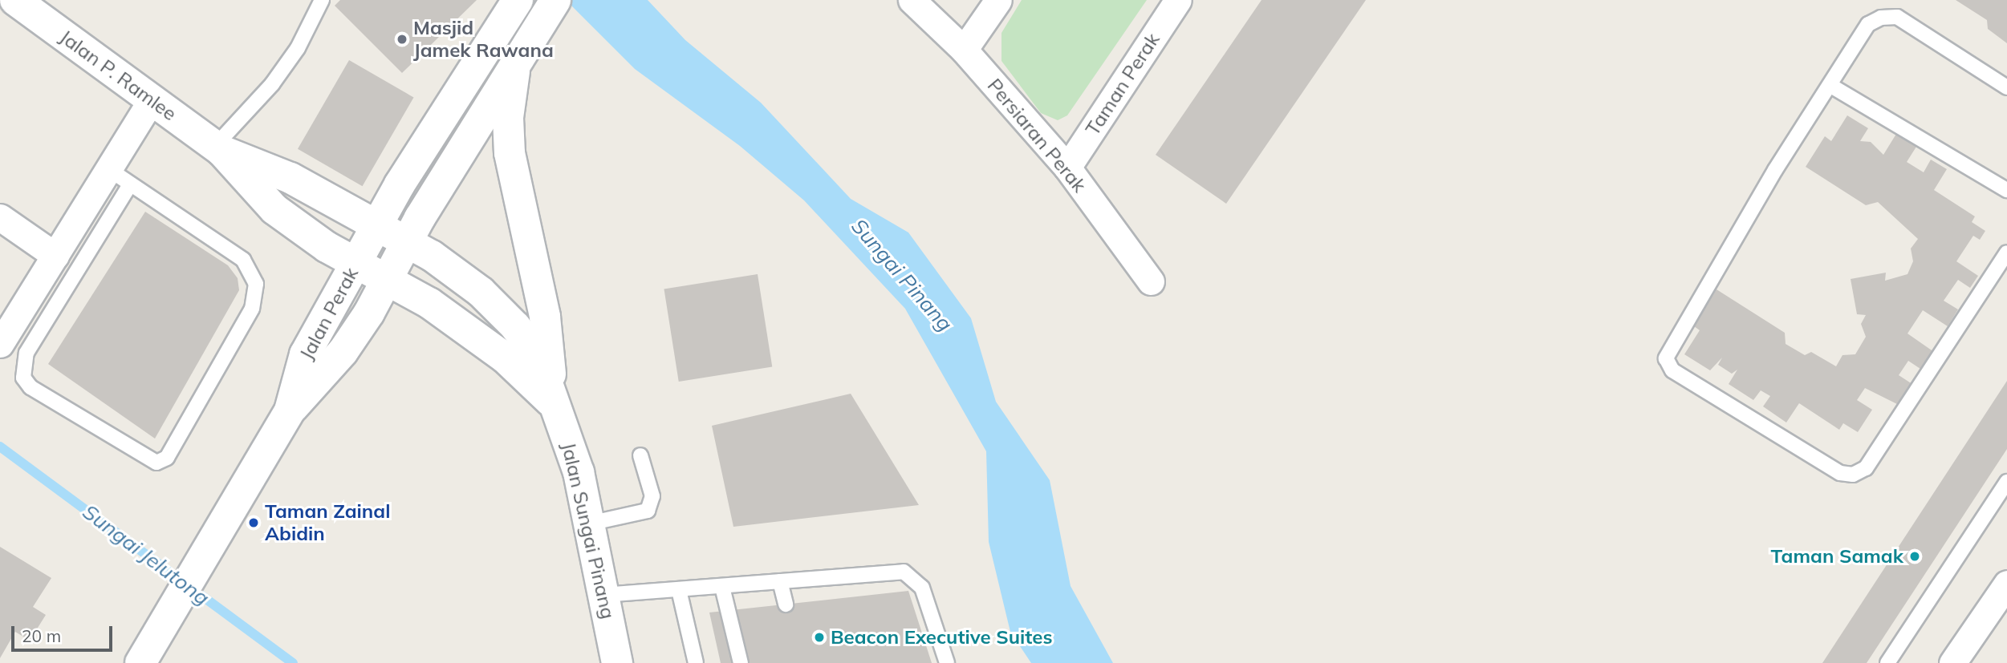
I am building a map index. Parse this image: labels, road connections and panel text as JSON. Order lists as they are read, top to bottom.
{
  "streets": {
    "main road": ["Jalan P. Ramlee", "Jalan Perak", "Jalan Sungai Pinang"],
    "street": ["Taman Perak", "Persiaran Perak"]
  },
  "crossings": [
    ["Jalan P. Ramlee", "Jalan Perak"],
    ["Jalan P. Ramlee", "Jalan Sungai Pinang"],
    ["Taman Perak", "Persiaran Perak"]
  ],
  "water": ["Sungai Pinang", "Sungai Jelutong"],
  "places": [
    "Masjid Jamek Rawana",
    "Taman Zainal Abidin",
    "Taman Samak",
    "Beacon Executive Suites"
  ],
  "scale_bar": "20 m"
}
